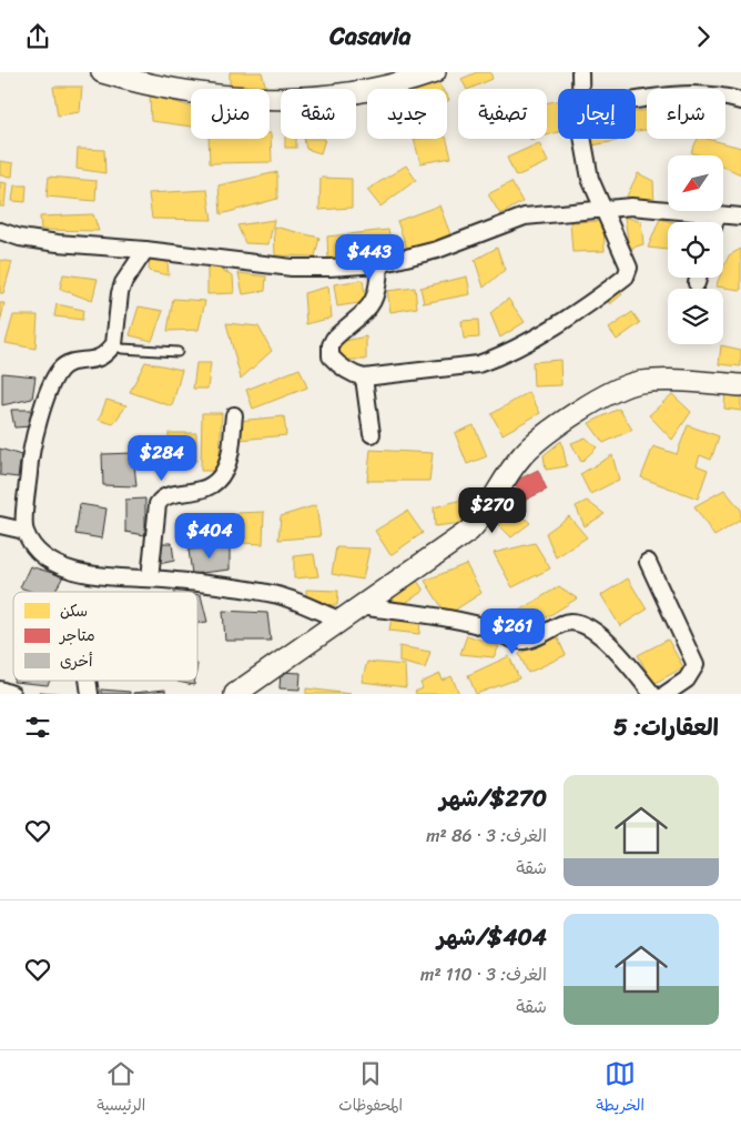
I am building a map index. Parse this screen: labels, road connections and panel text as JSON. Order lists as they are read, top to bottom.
{
  "legend": ["سكن", "متاجر", "أخرى"],
  "north": "bottom left",
  "page": {
    "header": "Casavia",
    "chip": [
      "شراء",
      "إيجار",
      "تصفية",
      "جديد",
      "شقة",
      "منزل"
    ],
    "price": [
      "$443",
      "$284",
      "$270",
      "$404",
      "$261"
    ],
    "heading": "العقارات: 5",
    "list": [
      {
        "name": "$270/شهر",
        "note": "الغرف: 3 · 86 m² · شقة"
      },
      {
        "name": "$404/شهر",
        "note": "الغرف: 3 · 110 m² · شقة"
      }
    ],
    "tabs": ["الخريطة", "المحفوظات", "الرئيسية"]
  }
}
